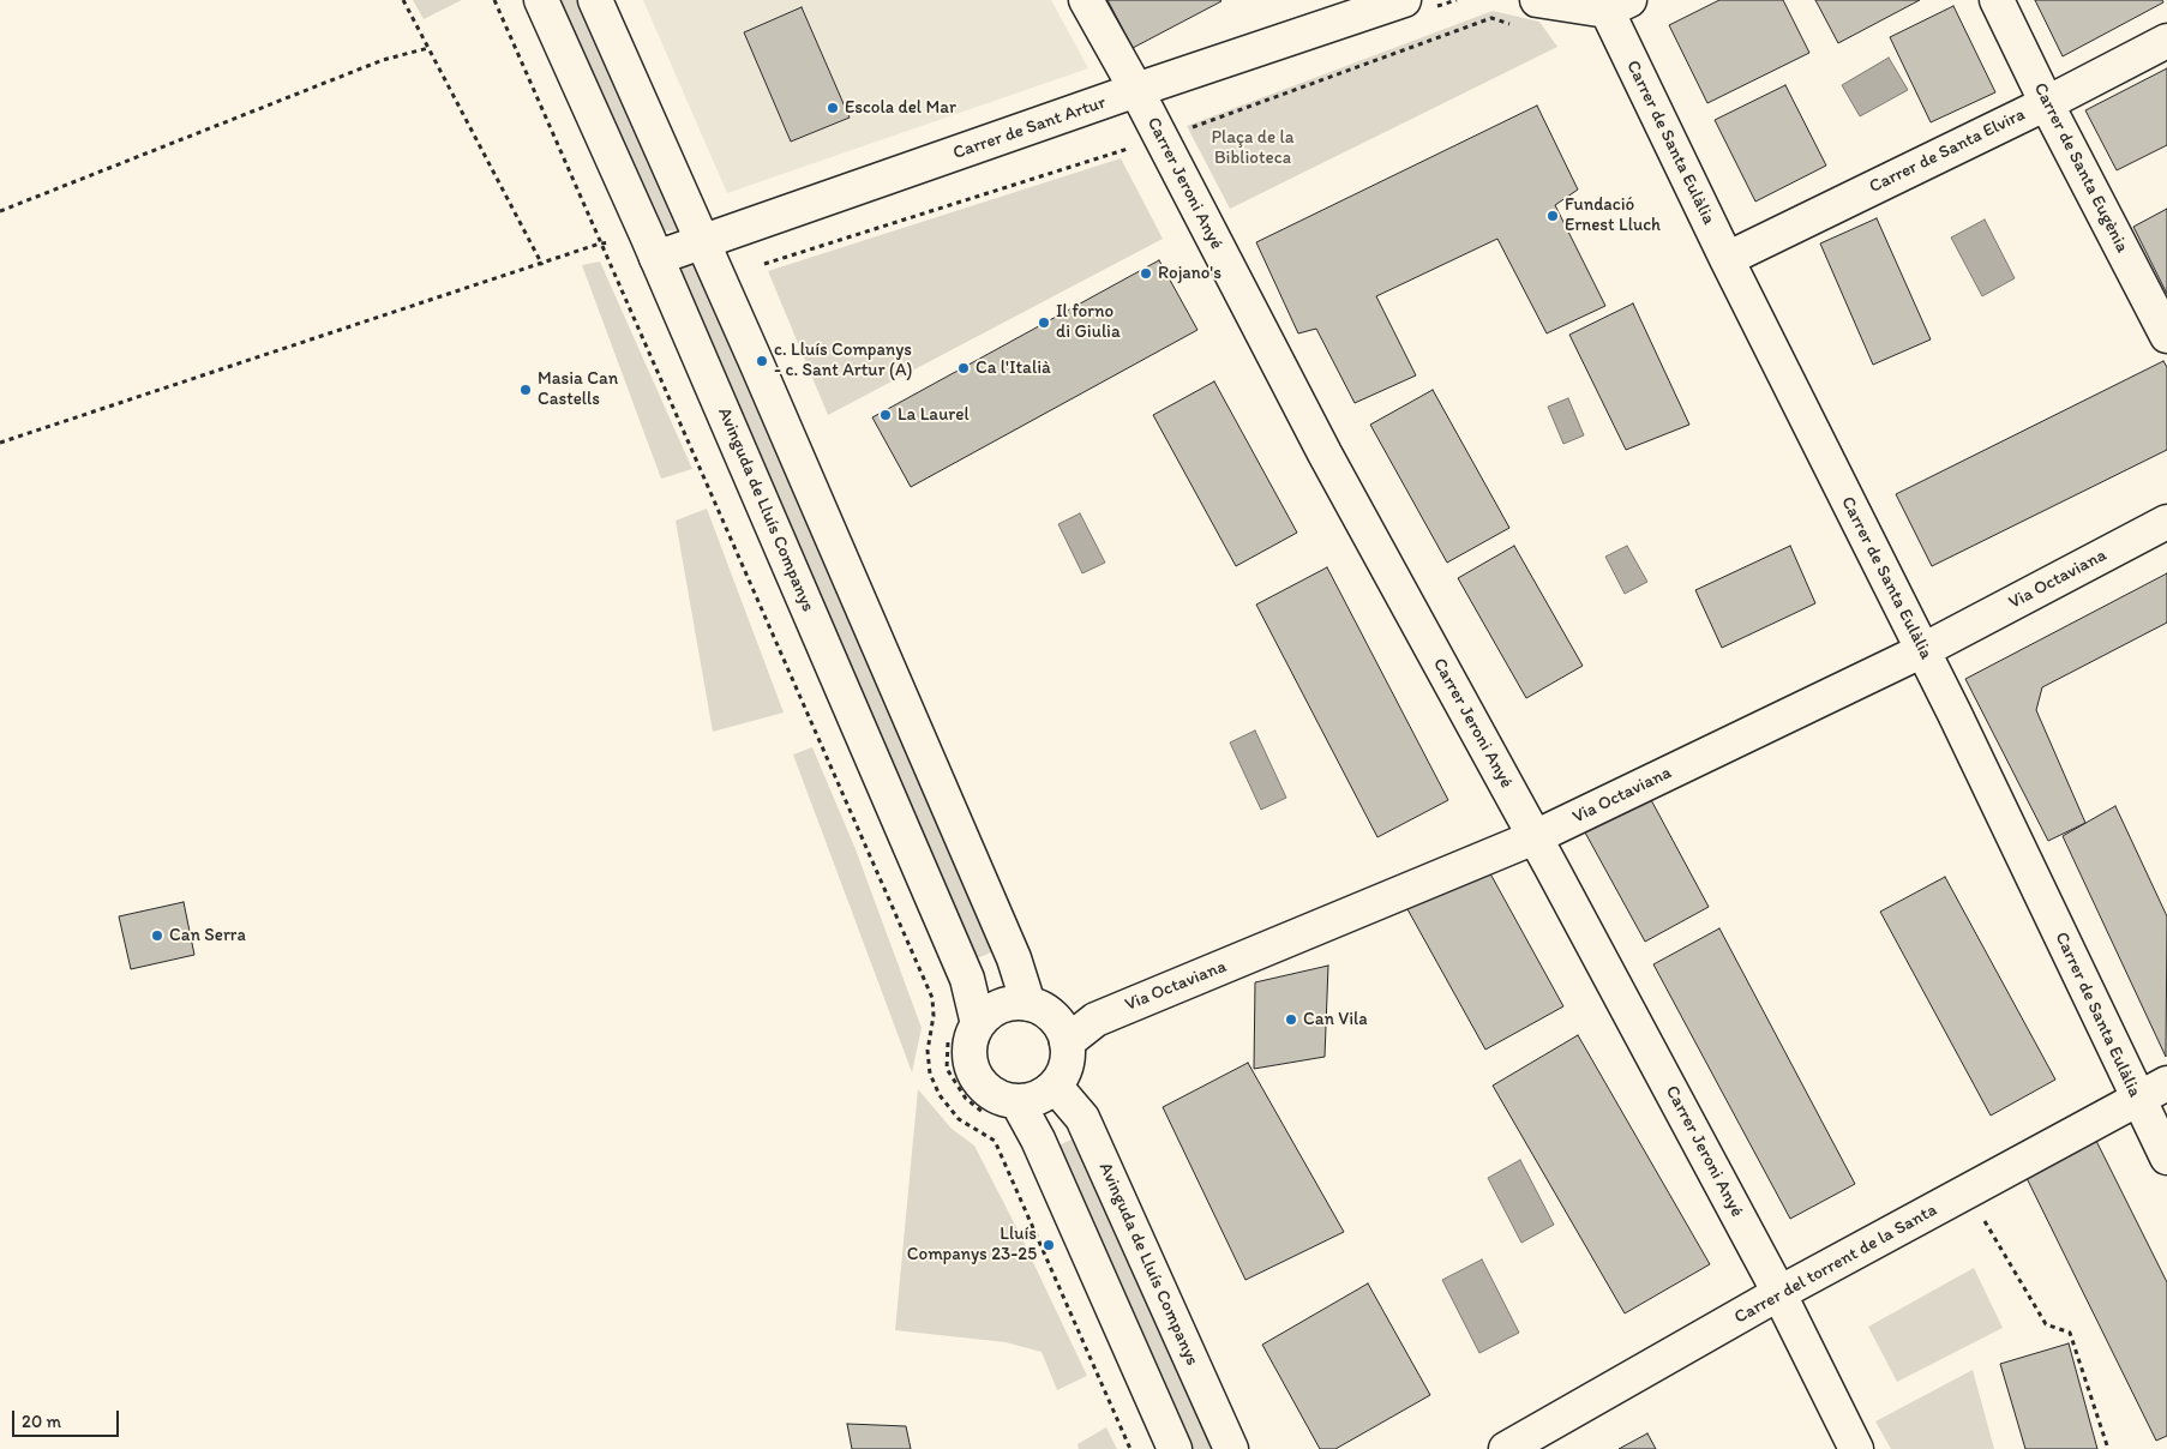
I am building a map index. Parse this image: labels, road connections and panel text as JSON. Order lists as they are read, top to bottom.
{
  "streets": {
    "street": [
      "Carrer de Sant Artur",
      "Carrer de Santa Eulàlia",
      "Carrer de Santa Elvira",
      "Carrer de Santa Eugènia",
      "Carrer Jeroni Anyé",
      "Avinguda de Lluís Companys",
      "Via Octaviana",
      "Carrer del torrent de la Santa"
    ]
  },
  "crossings": [
    ["Carrer de Sant Artur", "Carrer Jeroni Anyé"],
    ["Carrer de Sant Artur", "Avinguda de Lluís Companys"],
    ["Carrer de Santa Eulàlia", "Carrer de Santa Elvira"],
    ["Carrer de Santa Eulàlia", "Via Octaviana"],
    ["Carrer de Santa Eulàlia", "Carrer del torrent de la Santa"],
    ["Carrer de Santa Elvira", "Carrer de Santa Eugènia"],
    ["Carrer Jeroni Anyé", "Via Octaviana"],
    ["Carrer Jeroni Anyé", "Carrer del torrent de la Santa"],
    ["Avinguda de Lluís Companys", "Via Octaviana"]
  ],
  "parks": ["Plaça de la Biblioteca"],
  "places": [
    "Escola del Mar",
    "Fundació Ernest Lluch",
    "Rojano's",
    "Il forno di Giulia",
    "c. Lluís Companys - c. Sant Artur (A)",
    "Ca l'Italià",
    "Masia Can Castells",
    "La Laurel",
    "Can Serra",
    "Can Vila",
    "Lluís Companys 23-25"
  ],
  "scale_bar": "20 m"
}
